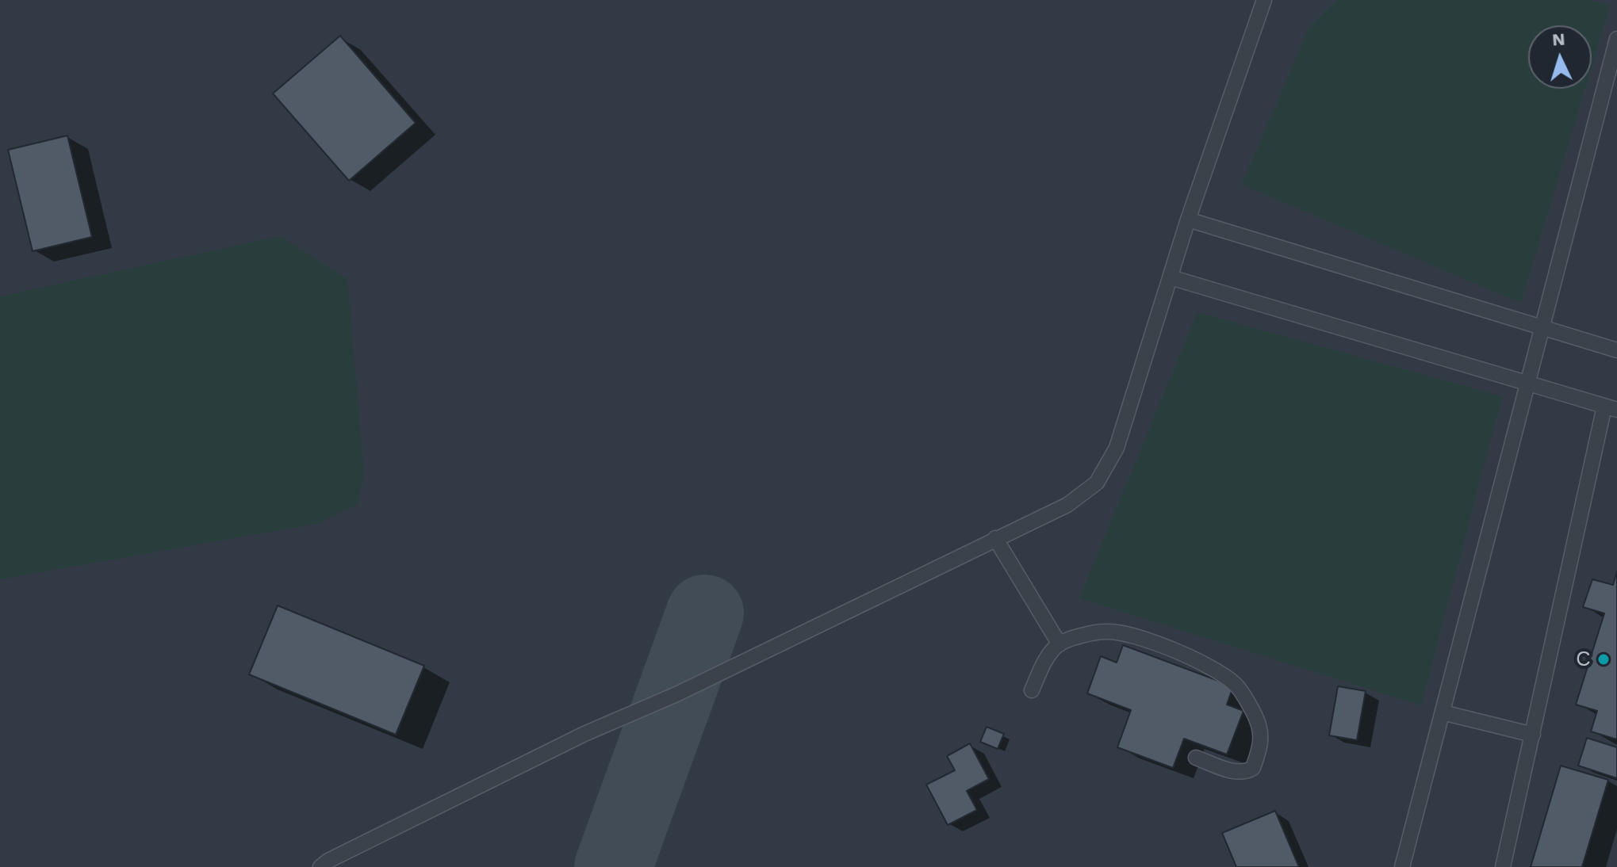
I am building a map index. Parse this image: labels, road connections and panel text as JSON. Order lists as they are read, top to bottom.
{
  "places": ["C"],
  "north": "top"
}
